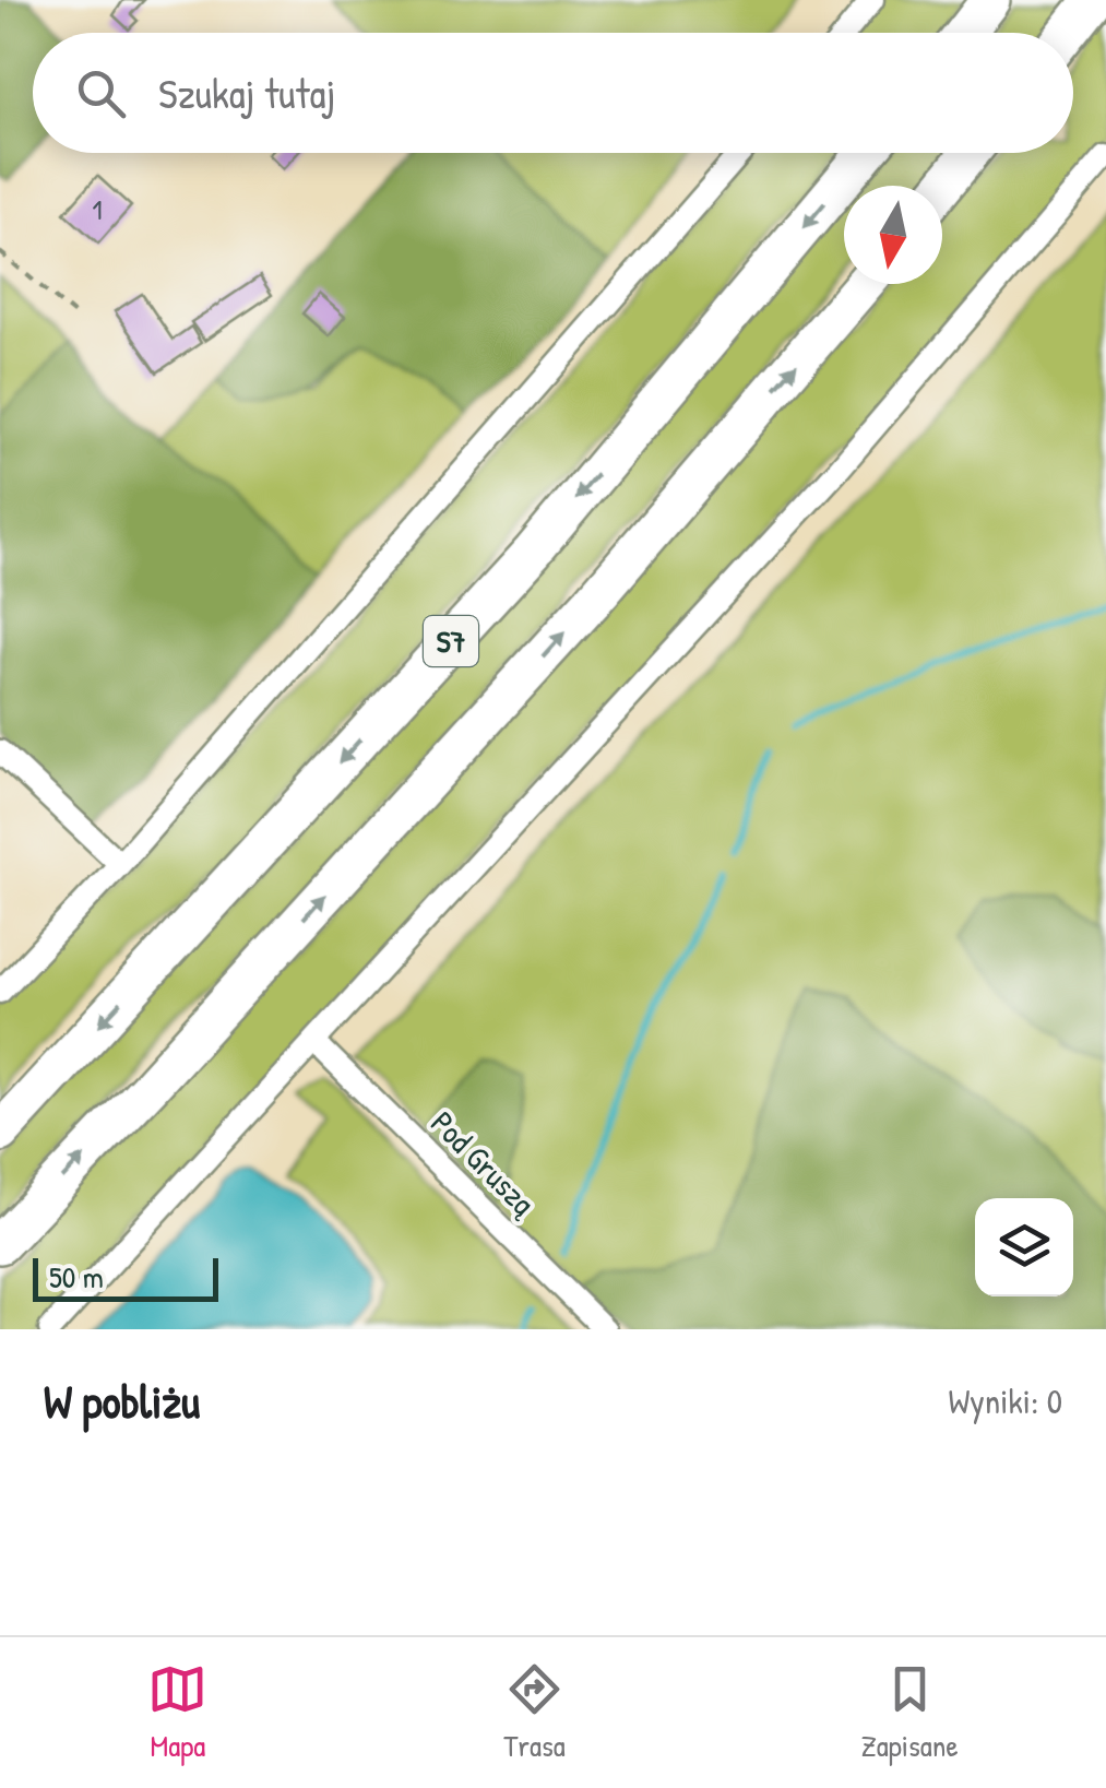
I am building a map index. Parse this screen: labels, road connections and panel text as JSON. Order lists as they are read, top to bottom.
{
  "streets": {
    "highway": ["S7"],
    "street": ["Pod Gruszą"]
  },
  "house_numbers": ["1"],
  "scale_bar": "50 m",
  "north": "bottom",
  "page": {
    "search": "Szukaj tutaj",
    "scale": "50 m",
    "heading": ["W pobliżu", "Wyniki: 0"],
    "nav": ["Mapa", "Trasa", "Zapisane"]
  }
}
